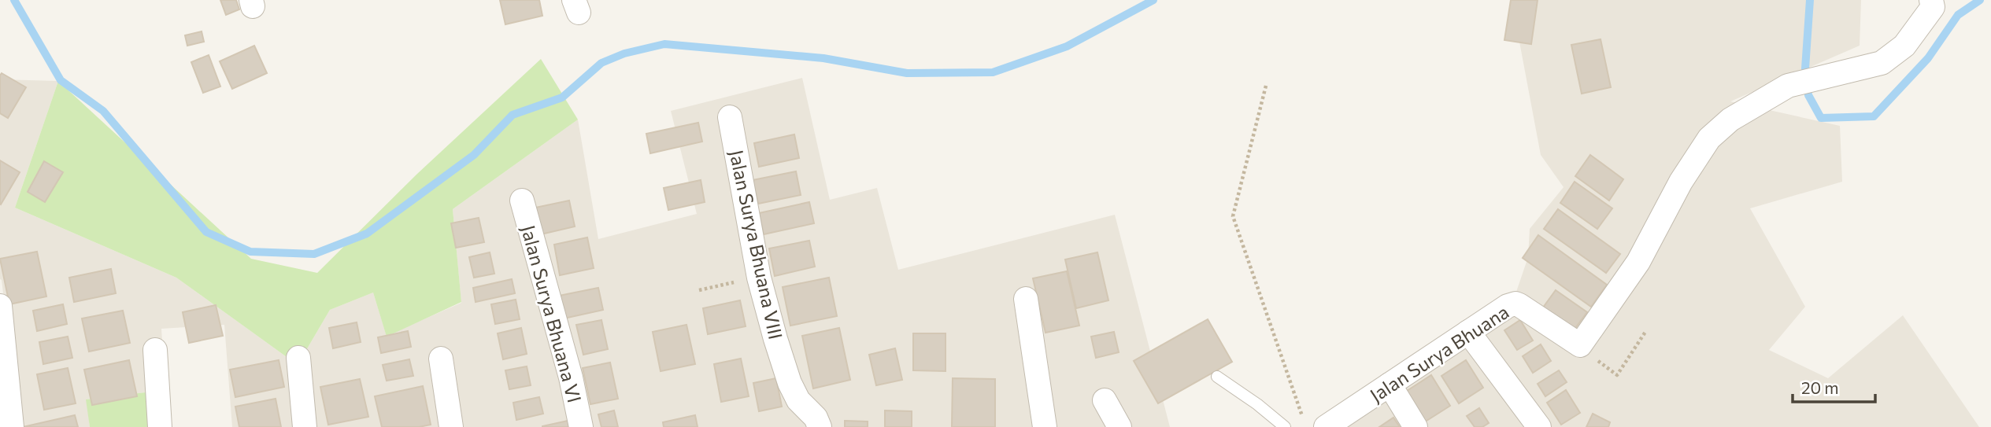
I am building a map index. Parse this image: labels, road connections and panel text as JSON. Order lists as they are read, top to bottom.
{
  "streets": {
    "street": ["Jalan Surya Bhuana VIII", "Jalan Surya Bhuana VI", "Jalan Surya Bhuana"]
  },
  "scale_bar": "20 m"
}
